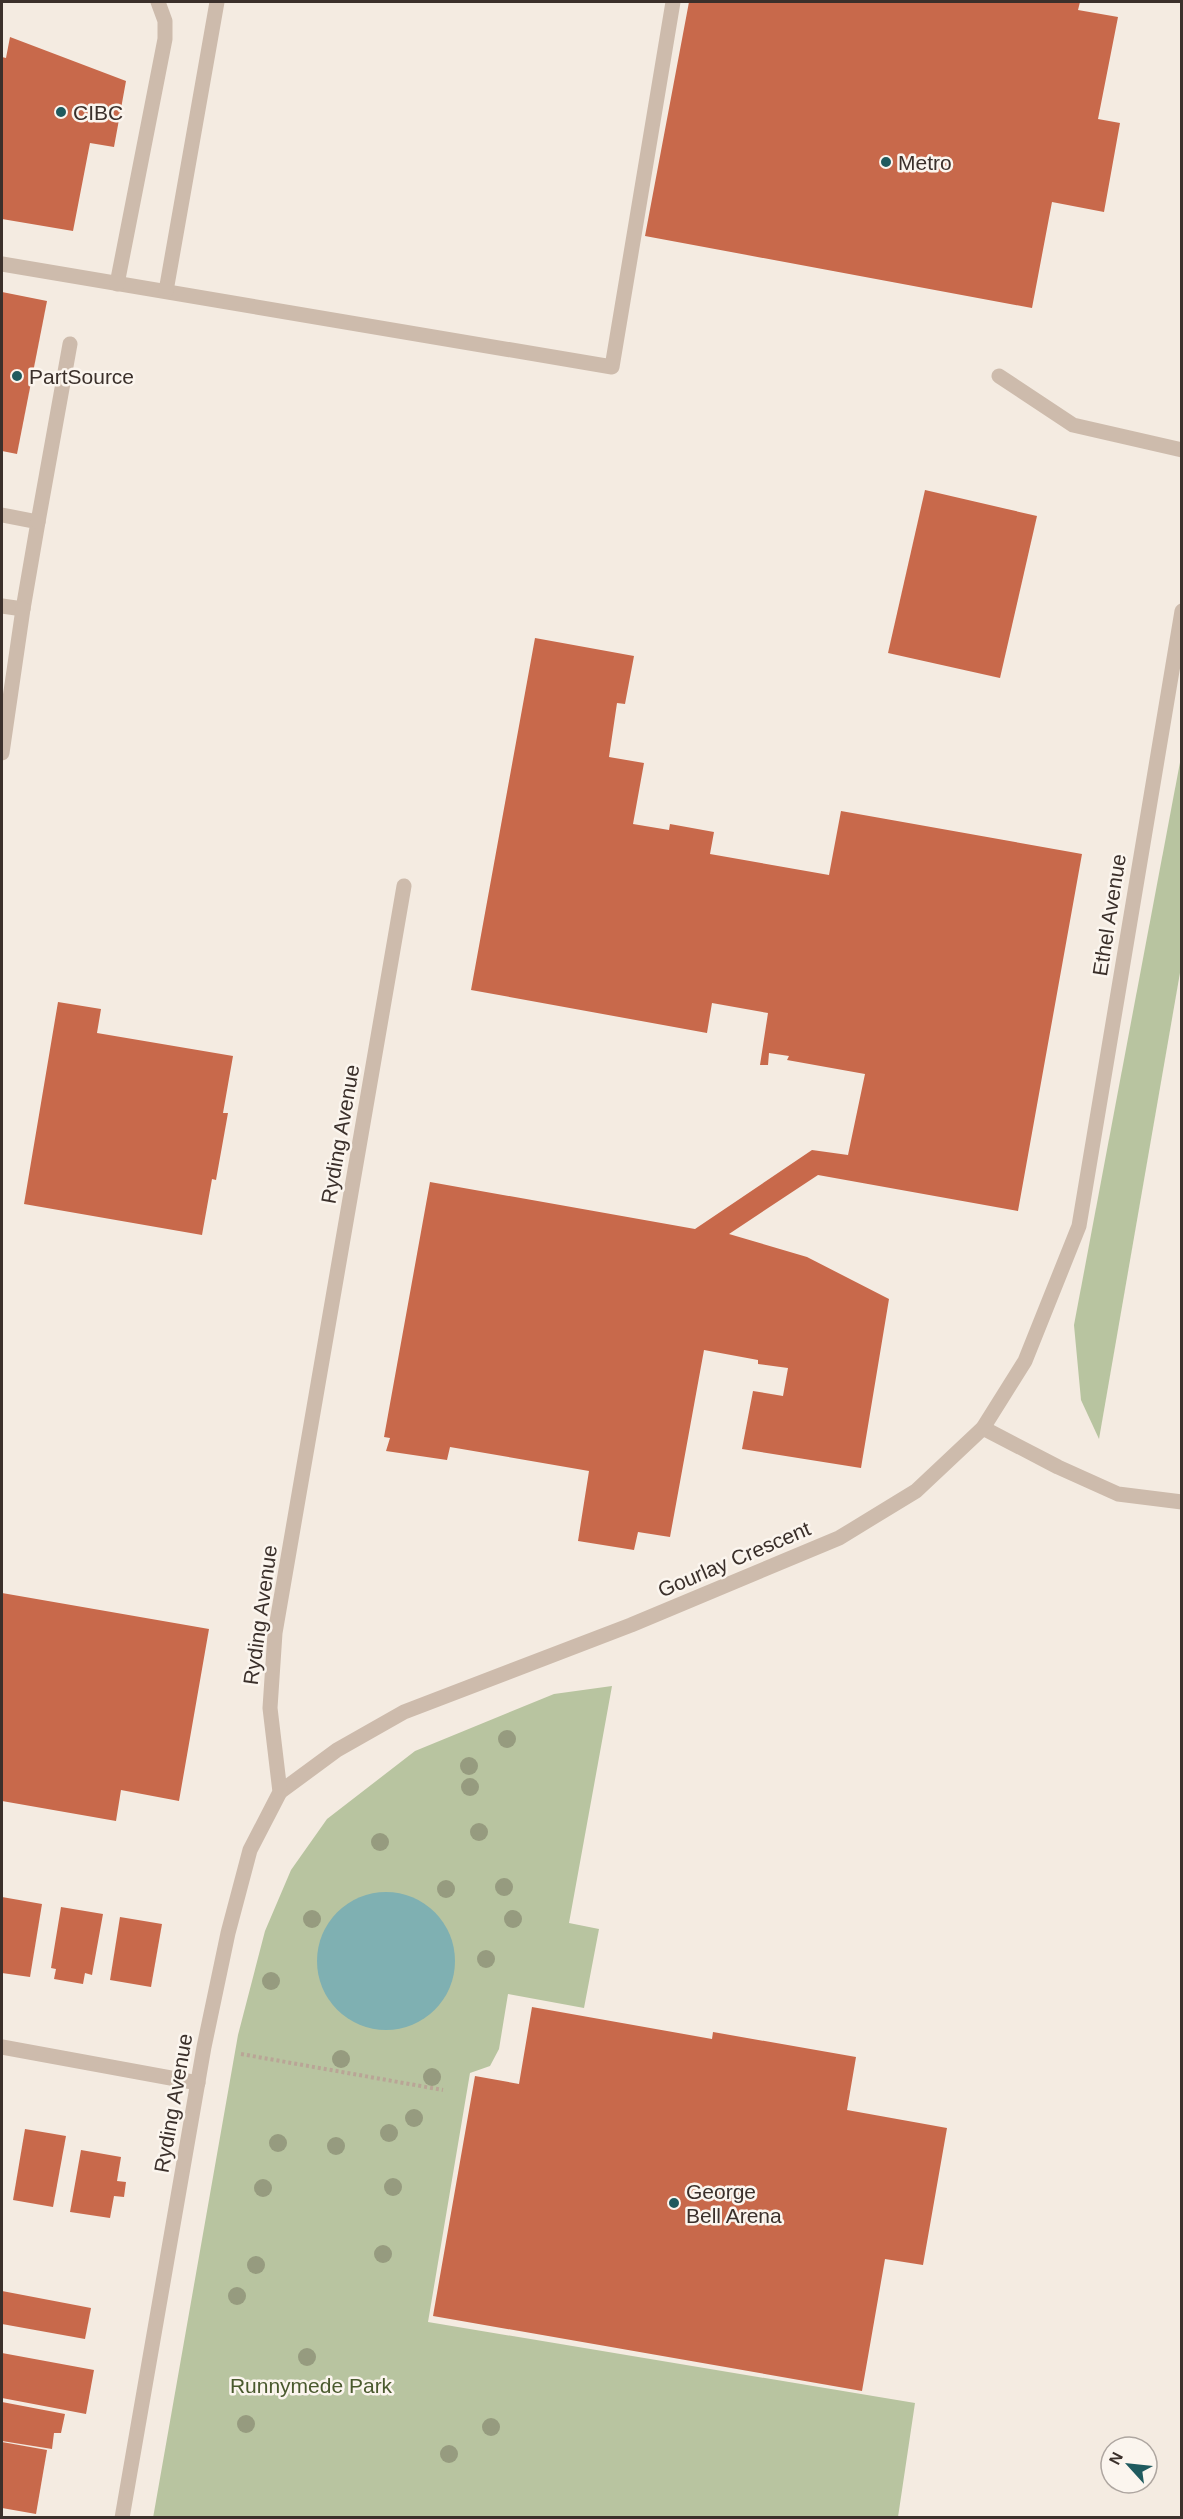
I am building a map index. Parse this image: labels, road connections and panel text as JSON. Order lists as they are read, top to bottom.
{
  "streets": {
    "street": ["Ethel Avenue", "Ryding Avenue", "Gourlay Crescent"]
  },
  "crossings": [
    ["Ethel Avenue", "Gourlay Crescent"],
    ["Ryding Avenue", "Gourlay Crescent"]
  ],
  "parks": ["Runnymede Park"],
  "places": [
    "CIBC",
    "Metro",
    "PartSource",
    "George Bell Arena"
  ],
  "north": "top left"
}
